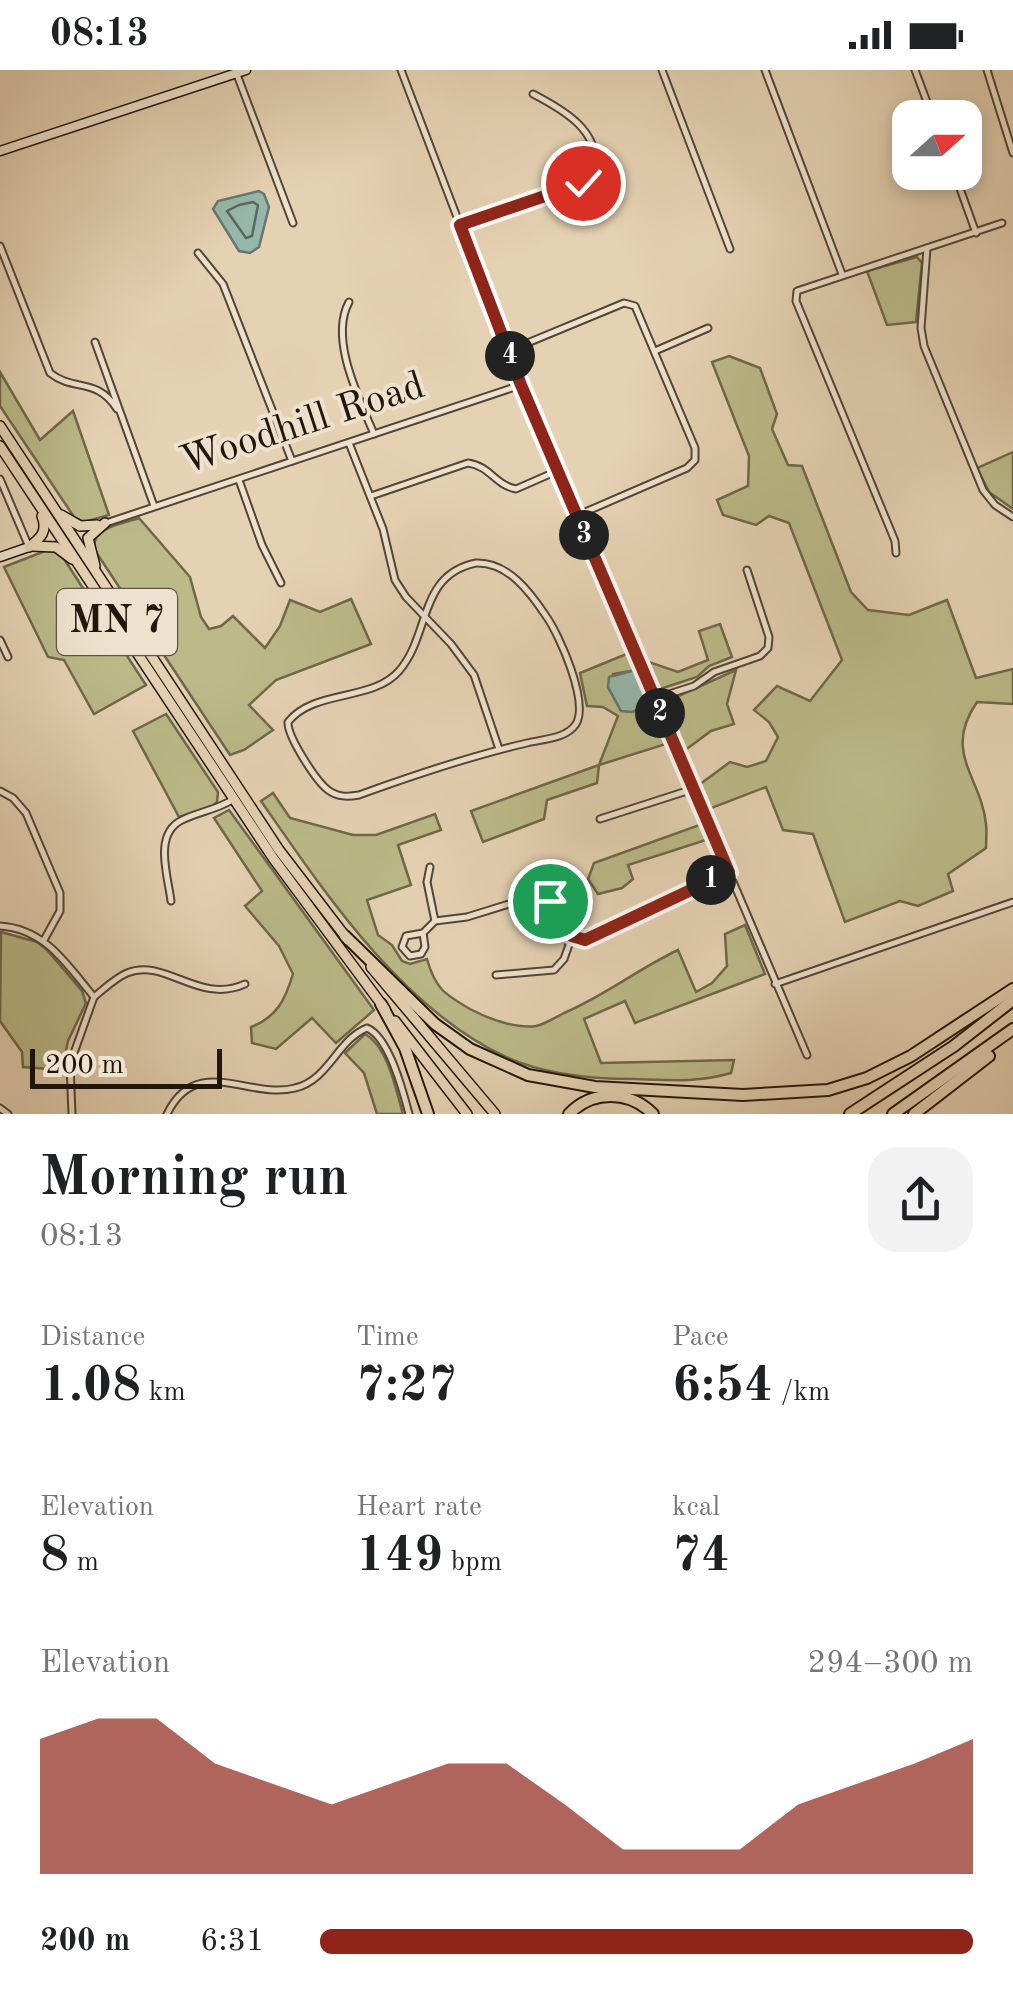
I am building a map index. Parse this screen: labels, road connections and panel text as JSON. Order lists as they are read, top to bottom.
{
  "streets": {
    "main road": ["MN 7"],
    "street": ["Woodhill Road"]
  },
  "scale_bar": "200 m",
  "north": "right",
  "page": {
    "status": "08:13",
    "pins": [
      "4",
      "3",
      "2",
      "1"
    ],
    "scale": "200 m",
    "heading": ["Morning run", "08:13"],
    "stats": [
      ["Distance", "1.08 km"],
      ["Time", "7:27"],
      ["Pace", "6:54 /km"],
      ["Elevation", "8 m"],
      ["Heart rate", "149 bpm"],
      ["kcal", "74"]
    ],
    "chart": ["Elevation", "294–300 m"],
    "list": [
      {
        "name": "200 m",
        "note": "6:31"
      }
    ]
  }
}
